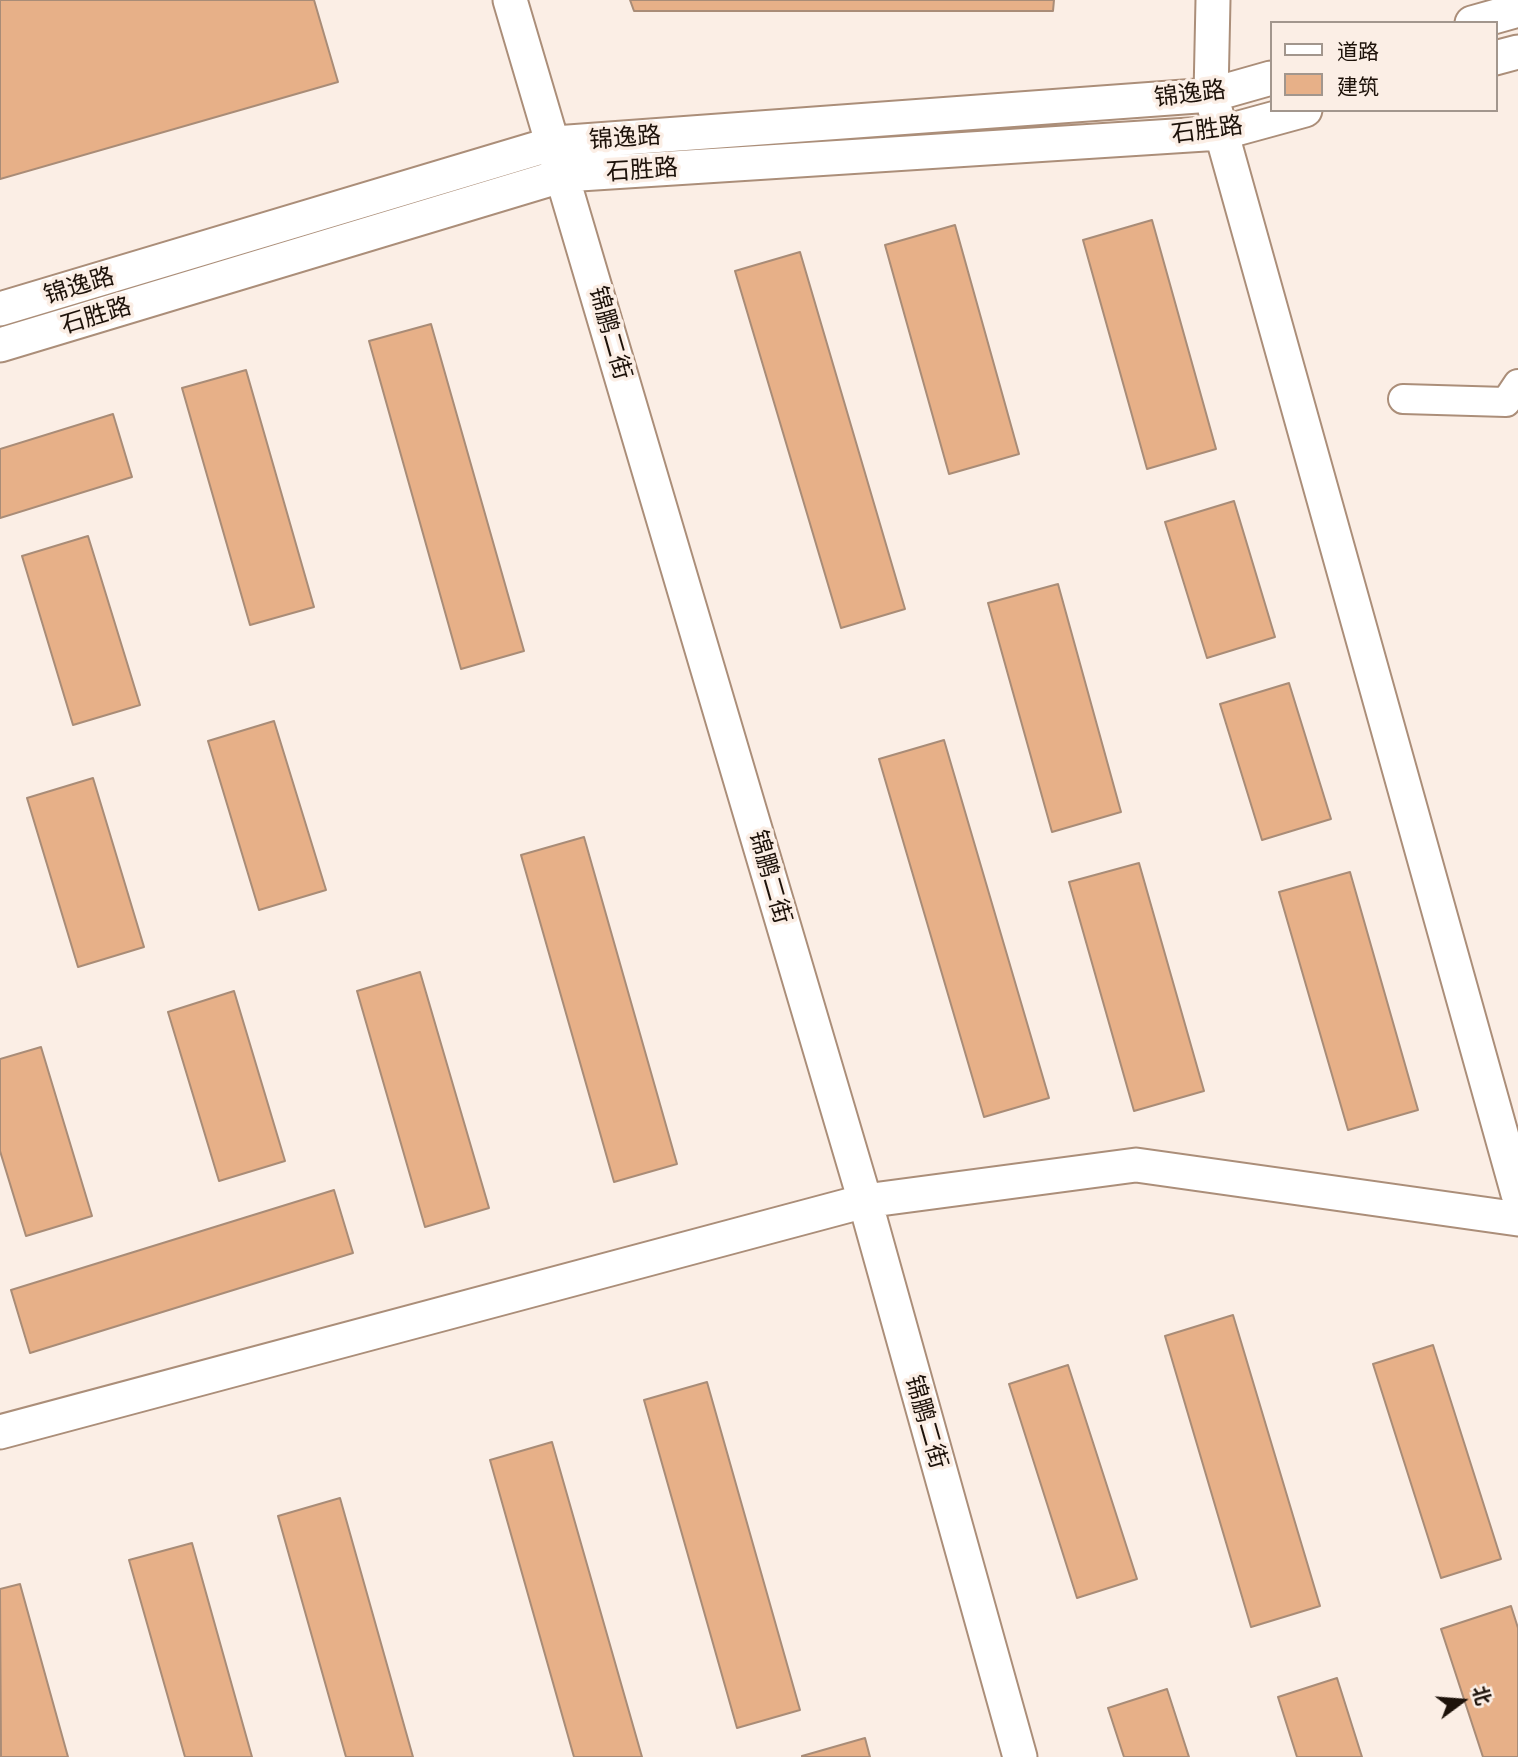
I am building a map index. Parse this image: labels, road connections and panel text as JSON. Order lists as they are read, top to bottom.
{
  "streets": {
    "street": ["锦逸路", "石胜路", "锦鹏二街"]
  },
  "crossings": [
    ["锦逸路", "锦鹏二街"],
    ["石胜路", "锦鹏二街"]
  ],
  "legend": ["道路", "建筑"],
  "north": "right"
}
